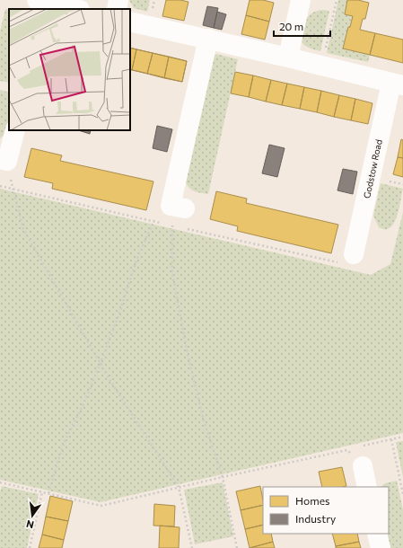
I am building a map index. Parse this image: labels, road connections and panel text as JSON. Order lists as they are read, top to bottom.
{
  "streets": {
    "street": ["Godstow Road"]
  },
  "legend": ["Homes", "Industry"],
  "scale_bar": "20 m",
  "north": "bottom"
}
